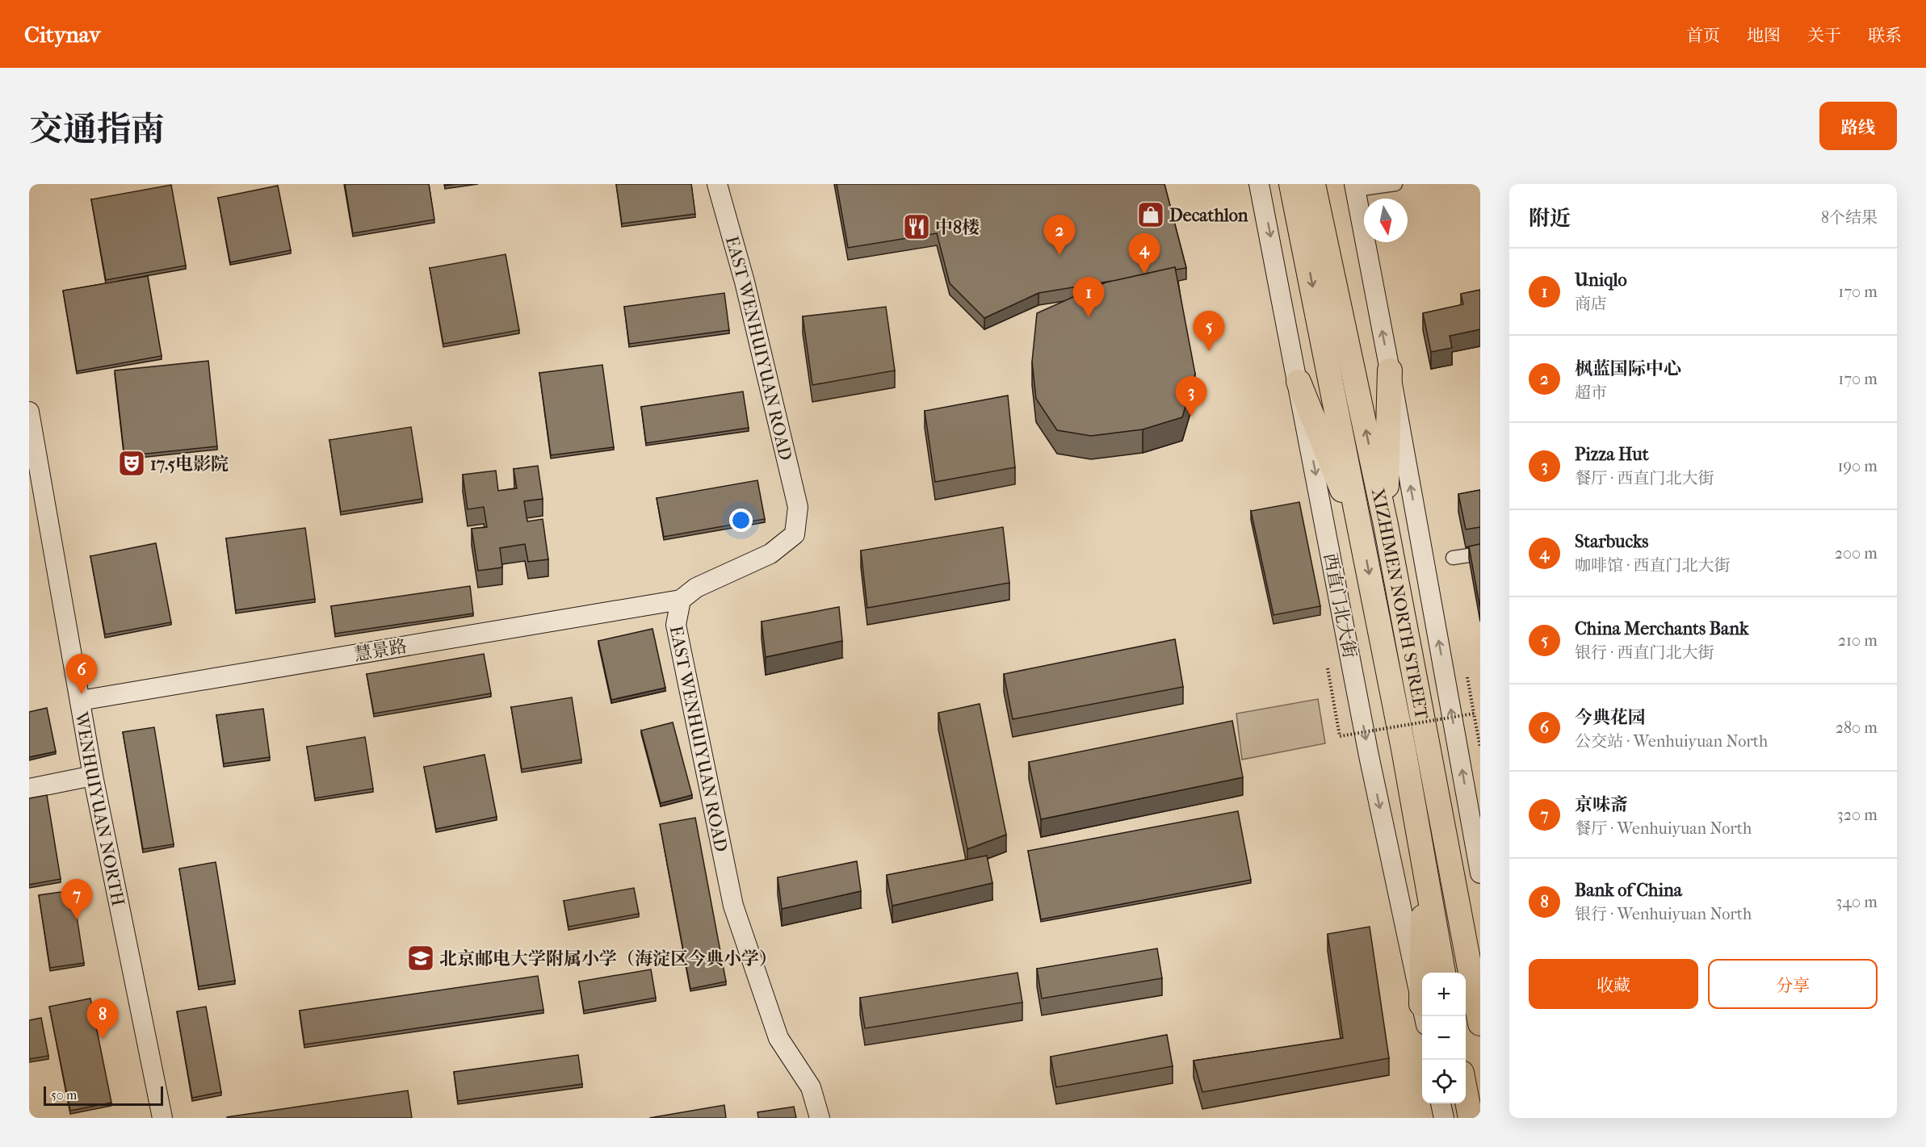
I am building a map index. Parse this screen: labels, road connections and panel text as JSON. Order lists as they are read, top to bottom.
{
  "streets": {
    "highway": ["XIZHIMEN NORTH STREET"],
    "street": [
      "EAST WENHUIYUAN ROAD",
      "西直门北大街",
      "慧景路",
      "WENHUIYUAN NORTH"
    ]
  },
  "crossings": [
    ["EAST WENHUIYUAN ROAD", "慧景路"],
    ["慧景路", "WENHUIYUAN NORTH"]
  ],
  "places": {
    "shop": ["Decathlon"],
    "restaurant": ["中8楼"],
    "theatre": ["17.5电影院"],
    "school or university": ["北京邮电大学附属小学（海淀区今典小学）"]
  },
  "scale_bar": "50 m",
  "north": "bottom",
  "page": {
    "header": "Citynav",
    "nav": [
      "首页",
      "地图",
      "关于",
      "联系"
    ],
    "title": "交通指南",
    "buttons": [
      "路线",
      ["收藏", "分享"]
    ],
    "heading": ["附近", "8个结果"],
    "pins": [
      "2",
      "4",
      "1",
      "5",
      "3",
      "6",
      "7",
      "8"
    ],
    "list": [
      {
        "mark": "1",
        "name": "Uniqlo",
        "note": "商店",
        "value": "170 m"
      },
      {
        "mark": "2",
        "name": "枫蓝国际中心",
        "note": "超市",
        "value": "170 m"
      },
      {
        "mark": "3",
        "name": "Pizza Hut",
        "note": "餐厅 · 西直门北大街",
        "value": "190 m"
      },
      {
        "mark": "4",
        "name": "Starbucks",
        "note": "咖啡馆 · 西直门北大街",
        "value": "200 m"
      },
      {
        "mark": "5",
        "name": "China Merchants Bank",
        "note": "银行 · 西直门北大街",
        "value": "210 m"
      },
      {
        "mark": "6",
        "name": "今典花园",
        "note": "公交站 · Wenhuiyuan North",
        "value": "280 m"
      },
      {
        "mark": "7",
        "name": "京味斋",
        "note": "餐厅 · Wenhuiyuan North",
        "value": "320 m"
      },
      {
        "mark": "8",
        "name": "Bank of China",
        "note": "银行 · Wenhuiyuan North",
        "value": "340 m"
      }
    ],
    "map_buttons": ["+", "−"],
    "scale": "50 m"
  }
}
